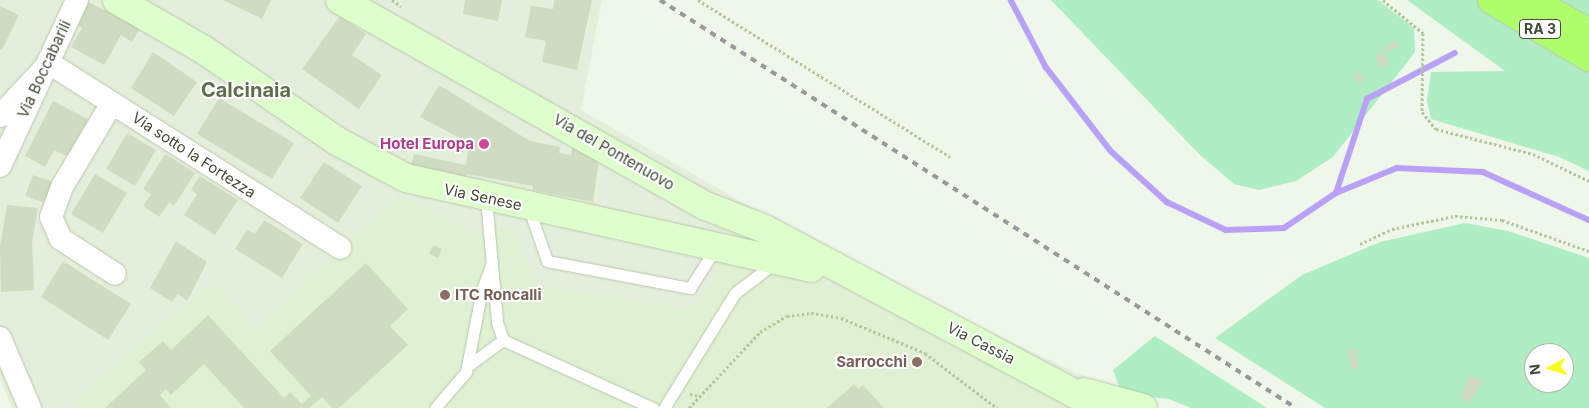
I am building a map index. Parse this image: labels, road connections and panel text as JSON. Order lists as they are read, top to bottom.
{
  "streets": {
    "highway": ["RA 3"],
    "main road": ["Via del Pontenuovo", "Via Senese", "Via Cassia"],
    "street": ["Via Boccabarili", "Via sotto la Fortezza"]
  },
  "crossings": [
    ["Via Boccabarili", "Via sotto la Fortezza"],
    ["Via del Pontenuovo", "Via Senese"],
    ["Via del Pontenuovo", "Via Cassia"],
    ["Via Senese", "Via Cassia"]
  ],
  "districts": ["Calcinaia"],
  "places": ["Hotel Europa", "ITC Roncalli", "Sarrocchi"],
  "north": "left"
}
